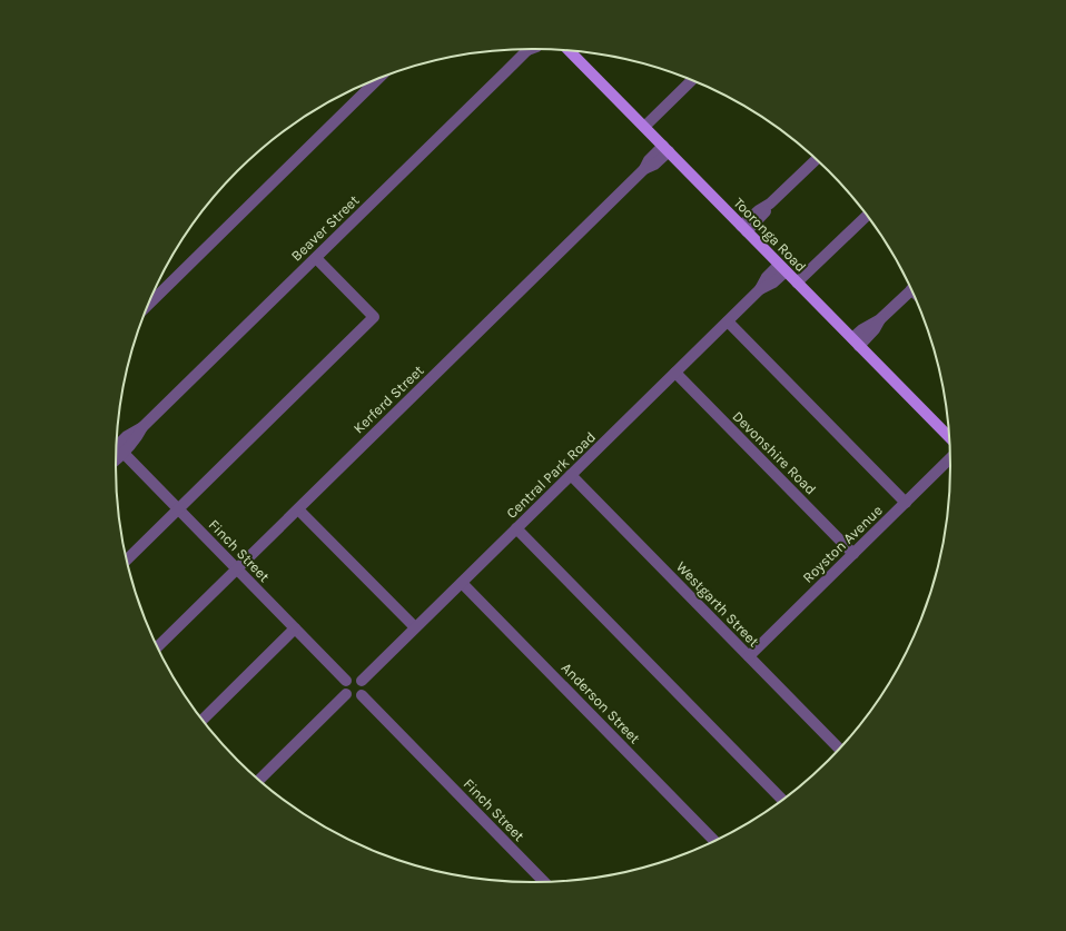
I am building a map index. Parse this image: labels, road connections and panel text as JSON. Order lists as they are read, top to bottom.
{
  "streets": {
    "main road": ["Tooronga Road"],
    "street": [
      "Beaver Street",
      "Kerferd Street",
      "Devonshire Road",
      "Central Park Road",
      "Royston Avenue",
      "Finch Street",
      "Westgarth Street",
      "Anderson Street"
    ]
  },
  "crossings": [
    ["Tooronga Road", "Kerferd Street"],
    ["Tooronga Road", "Central Park Road"],
    ["Kerferd Street", "Finch Street"],
    ["Devonshire Road", "Central Park Road"],
    ["Devonshire Road", "Royston Avenue"],
    ["Central Park Road", "Finch Street"],
    ["Central Park Road", "Westgarth Street"],
    ["Central Park Road", "Anderson Street"],
    ["Royston Avenue", "Westgarth Street"]
  ]
}
